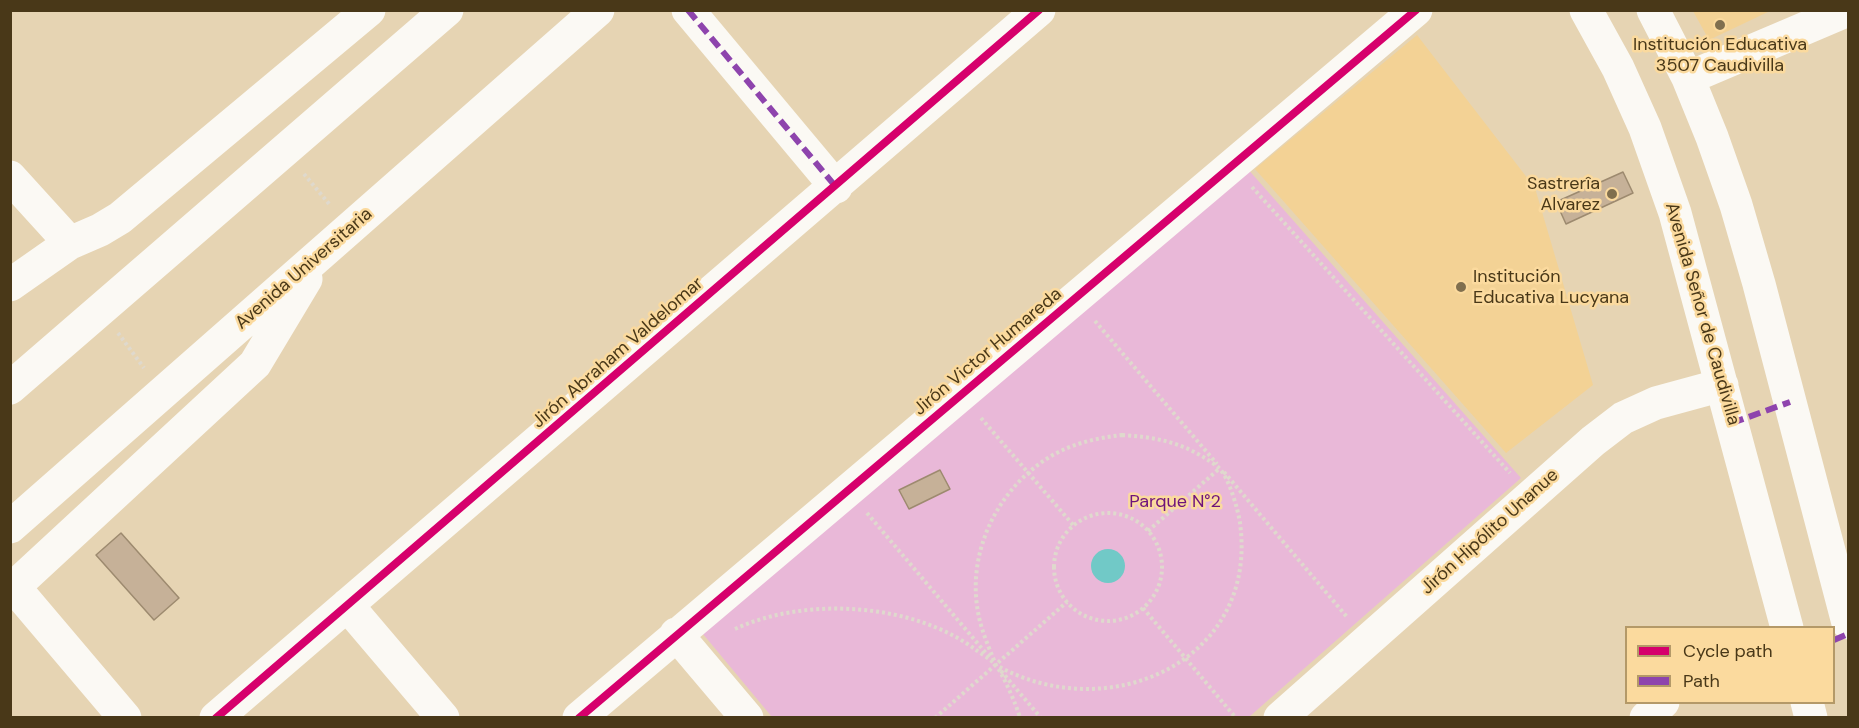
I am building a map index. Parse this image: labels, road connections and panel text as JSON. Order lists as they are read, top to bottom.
{
  "streets": {
    "street": [
      "Avenida Universitaria",
      "Avenida Señor de Caudivilla",
      "Jirón Victor Humareda",
      "Jirón Abraham Valdelomar",
      "Jirón Hipólito Unanue"
    ]
  },
  "crossings": [
    ["Avenida Señor de Caudivilla", "Jirón Hipólito Unanue"]
  ],
  "parks": ["Parque N°2"],
  "places": ["Institución Educativa 3507 Caudivilla", "Sastrerîa Alvarez", "Institución Educativa Lucyana"],
  "legend": ["Cycle path", "Path"]
}
